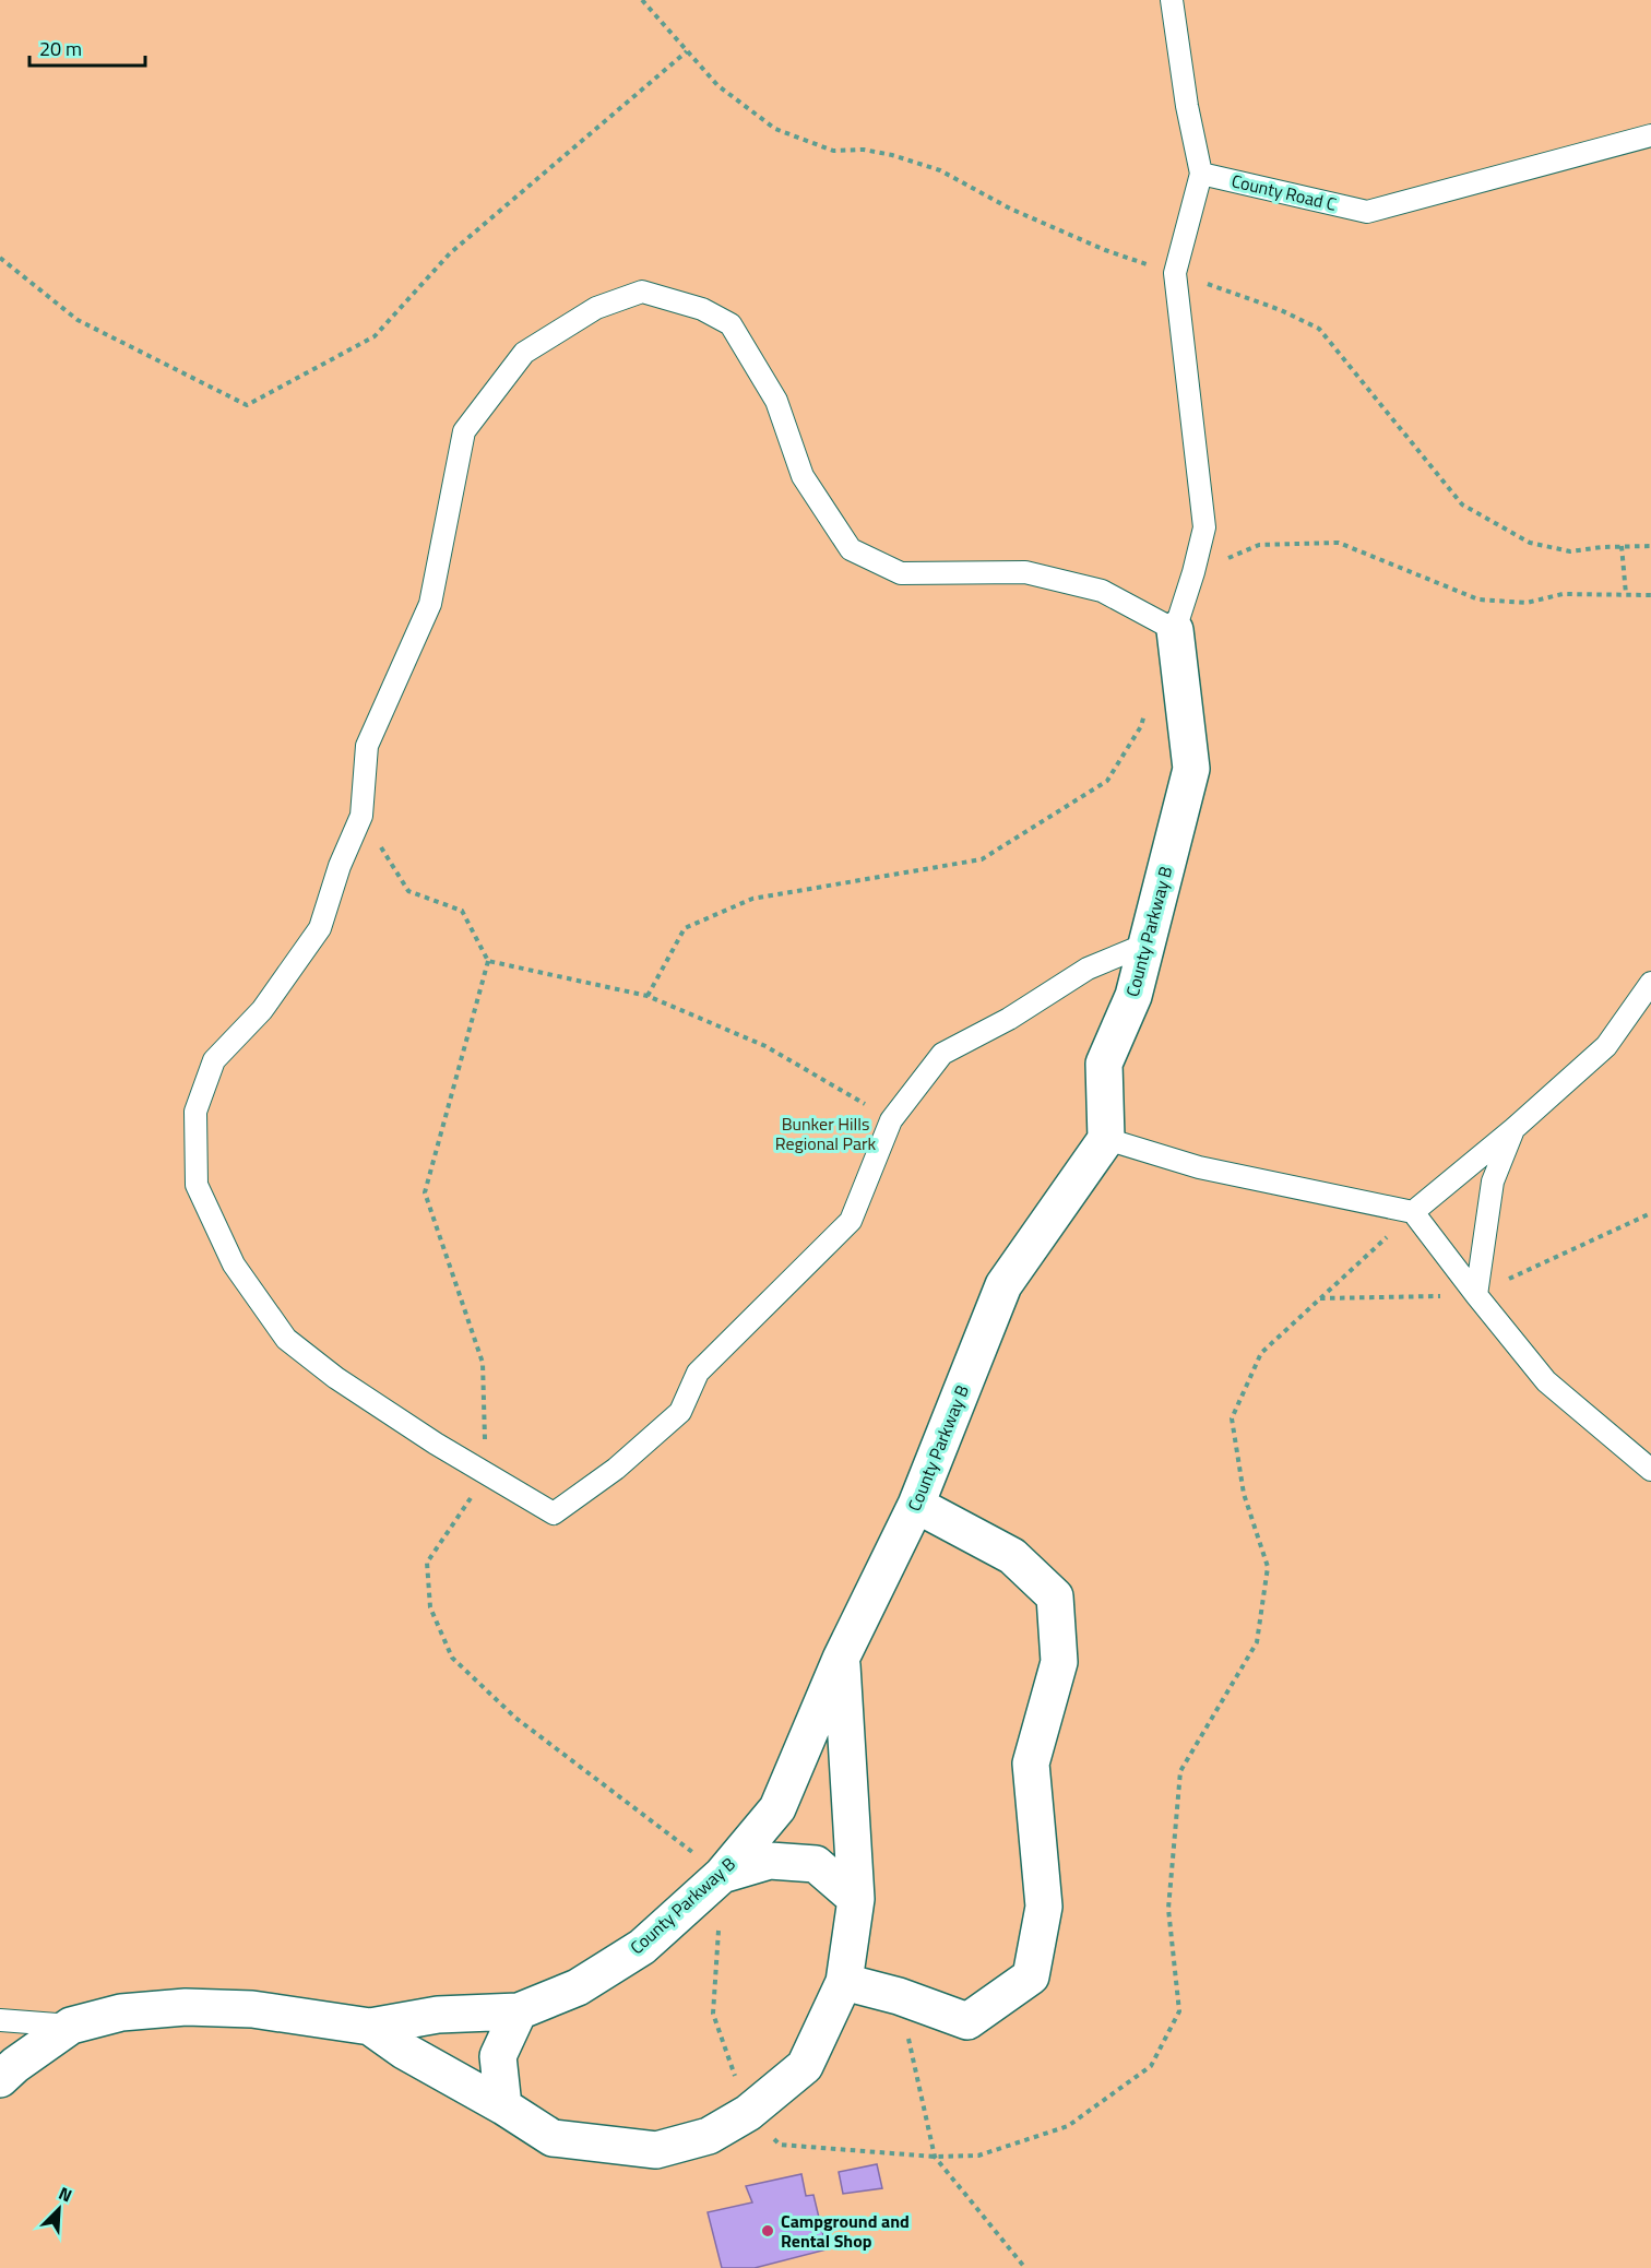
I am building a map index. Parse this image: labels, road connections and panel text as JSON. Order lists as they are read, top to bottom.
{
  "streets": {
    "street": ["County Parkway B"],
    "lane": ["County Road C"]
  },
  "parks": ["Bunker Hills Regional Park"],
  "places": ["Campground and Rental Shop"],
  "scale_bar": "20 m",
  "north": "top right"
}
